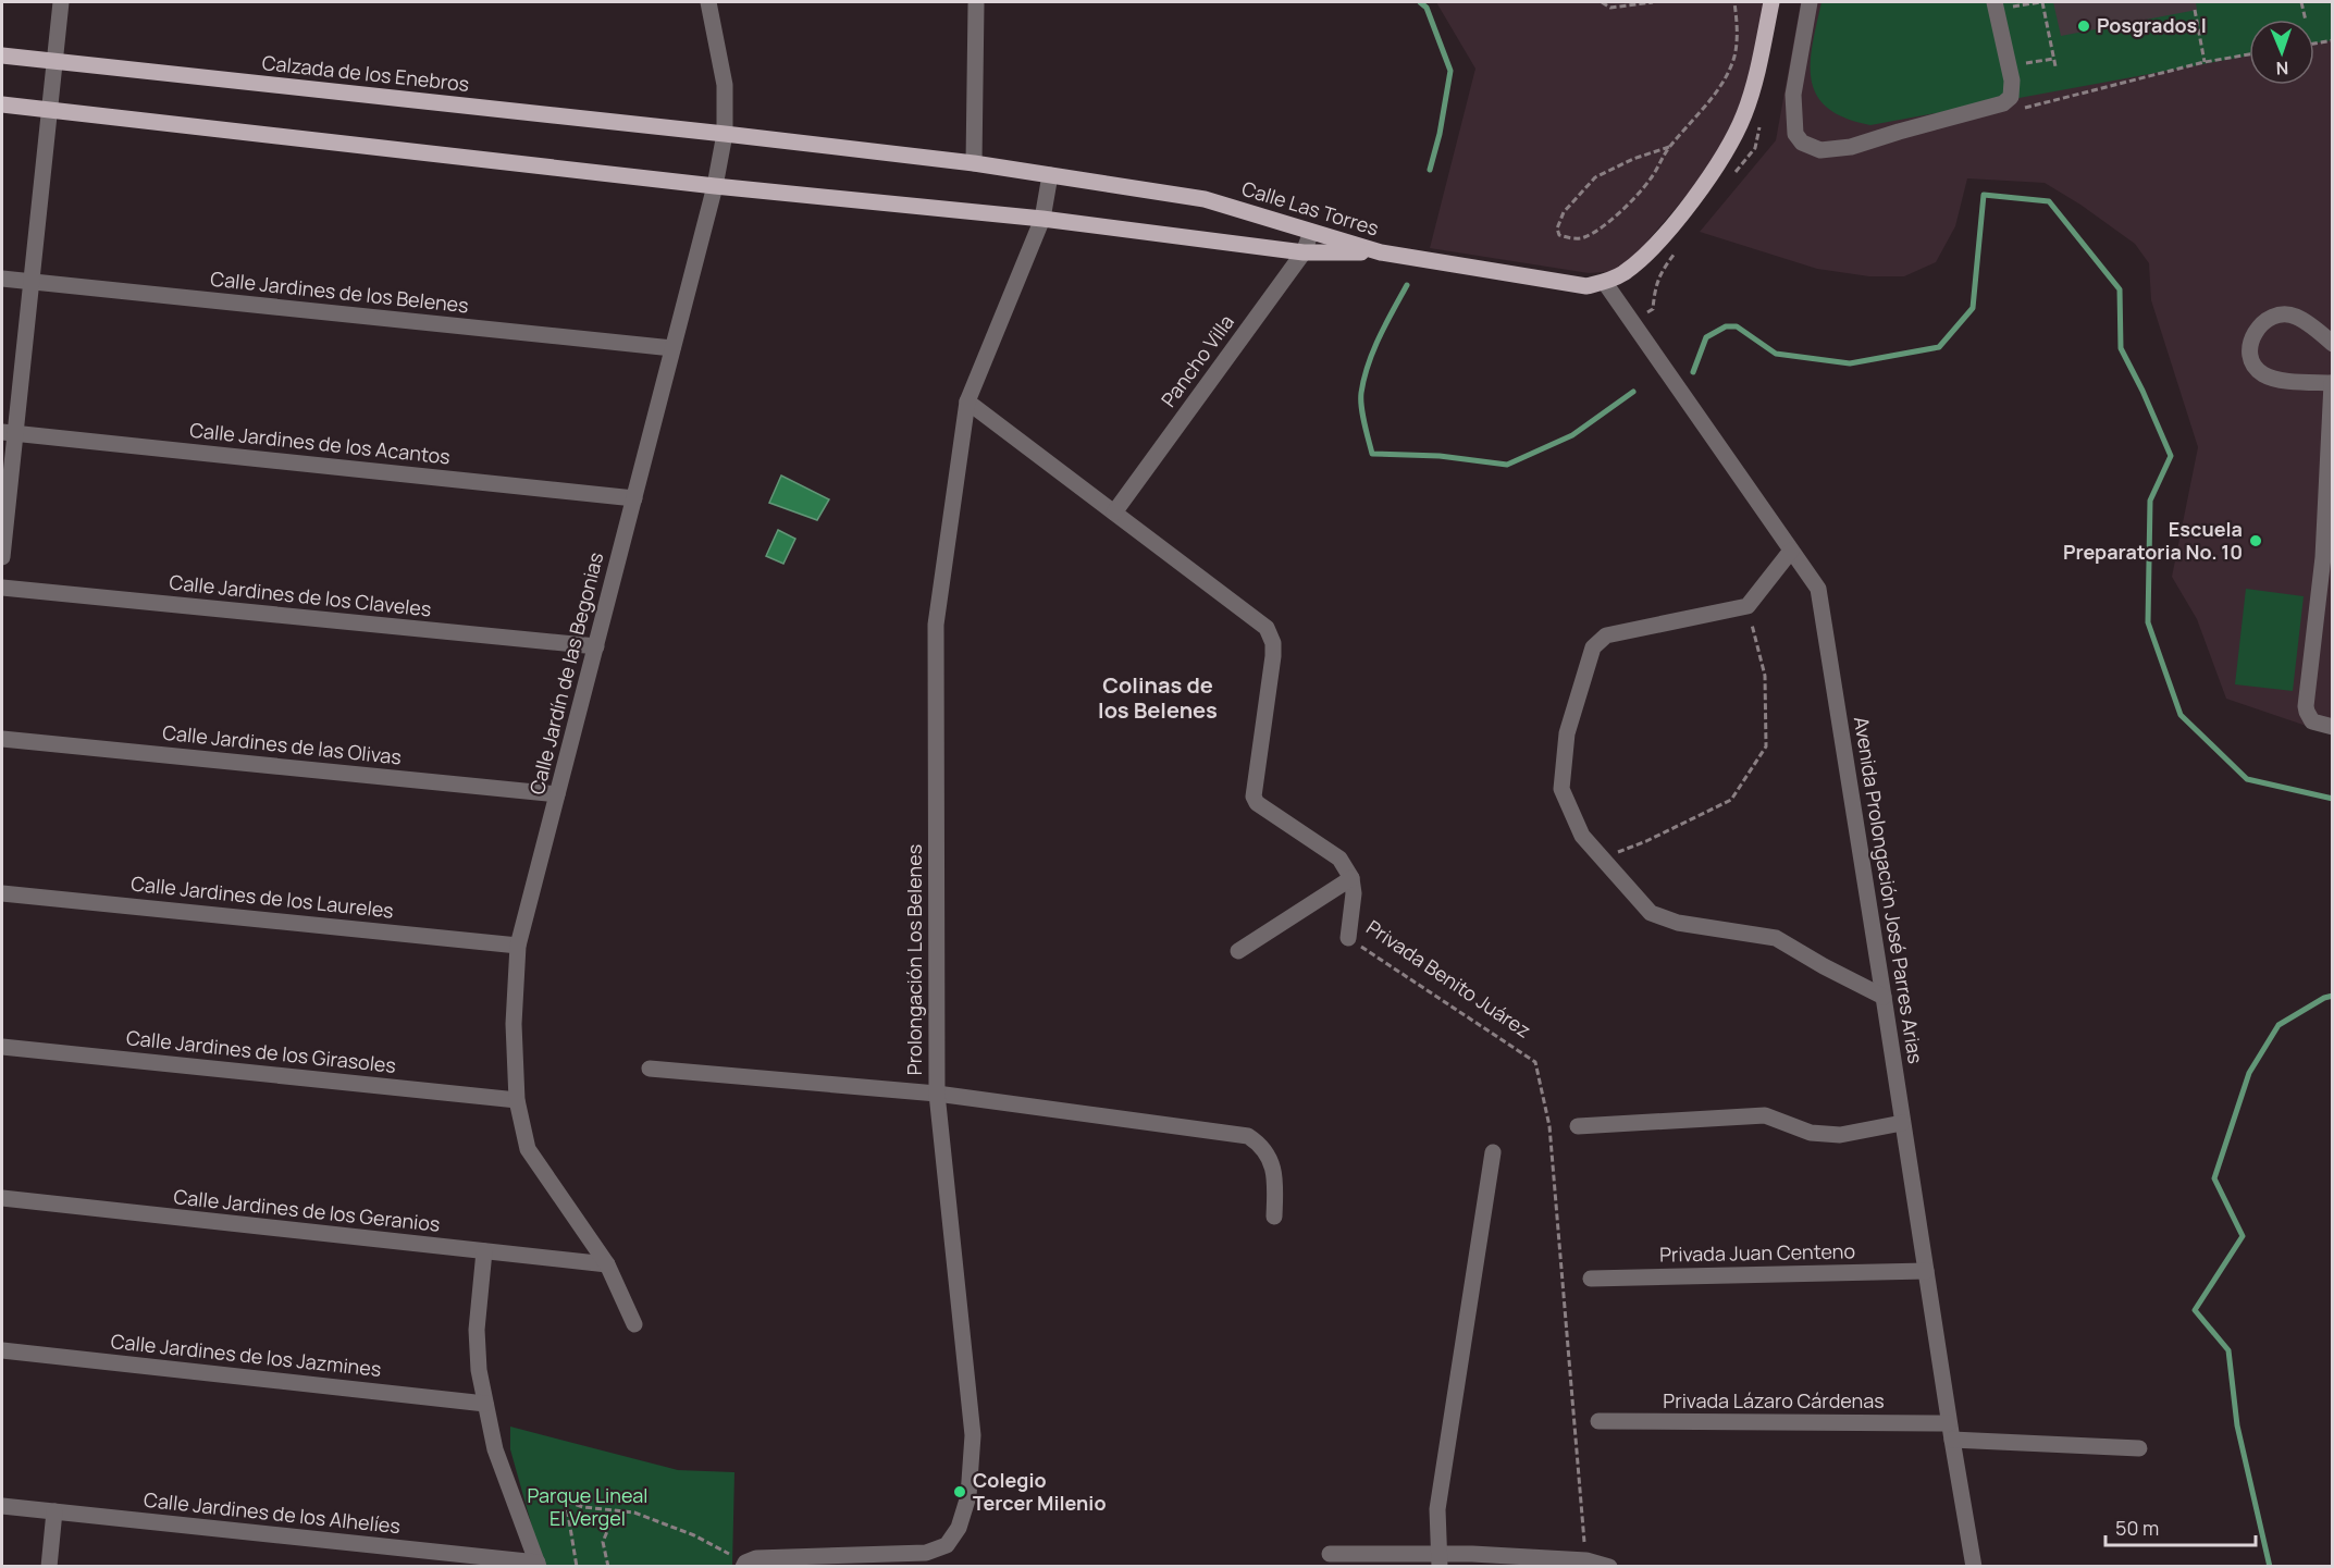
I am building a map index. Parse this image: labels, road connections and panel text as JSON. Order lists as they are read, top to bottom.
{
  "streets": {
    "main road": ["Calzada de los Enebros", "Calle Las Torres"],
    "street": [
      "Calle Jardines de los Belenes",
      "Pancho Villa",
      "Calle Jardines de los Acantos",
      "Calle Jardines de los Claveles",
      "Calle Jardín de las Begonias",
      "Calle Jardines de las Olivas",
      "Avenida Prolongación José Parres Arias",
      "Calle Jardines de los Laureles",
      "Prolongación Los Belenes",
      "Privada Benito Juárez",
      "Calle Jardines de los Girasoles",
      "Calle Jardines de los Geranios",
      "Privada Juan Centeno",
      "Calle Jardines de los Jazmines",
      "Privada Lázaro Cárdenas",
      "Calle Jardines de los Alhelíes"
    ]
  },
  "crossings": [
    ["Calzada de los Enebros", "Calle Las Torres"],
    ["Calzada de los Enebros", "Calle Jardín de las Begonias"],
    ["Calle Las Torres", "Pancho Villa"],
    ["Calle Las Torres", "Calle Jardín de las Begonias"],
    ["Calle Las Torres", "Prolongación Los Belenes"],
    ["Calle Jardines de los Belenes", "Calle Jardín de las Begonias"],
    ["Calle Jardines de los Acantos", "Calle Jardín de las Begonias"],
    ["Calle Jardines de los Claveles", "Calle Jardín de las Begonias"],
    ["Calle Jardín de las Begonias", "Calle Jardines de las Olivas"],
    ["Calle Jardín de las Begonias", "Calle Jardines de los Laureles"],
    ["Calle Jardín de las Begonias", "Calle Jardines de los Girasoles"],
    ["Calle Jardín de las Begonias", "Calle Jardines de los Geranios"],
    ["Avenida Prolongación José Parres Arias", "Privada Juan Centeno"],
    ["Avenida Prolongación José Parres Arias", "Privada Lázaro Cárdenas"]
  ],
  "districts": ["Colinas de los Belenes"],
  "parks": ["Parque Lineal El Vergel"],
  "places": ["Posgrados I", "Escuela Preparatoria No. 10", "Colegio Tercer Milenio"],
  "scale_bar": "50 m",
  "north": "bottom"
}
